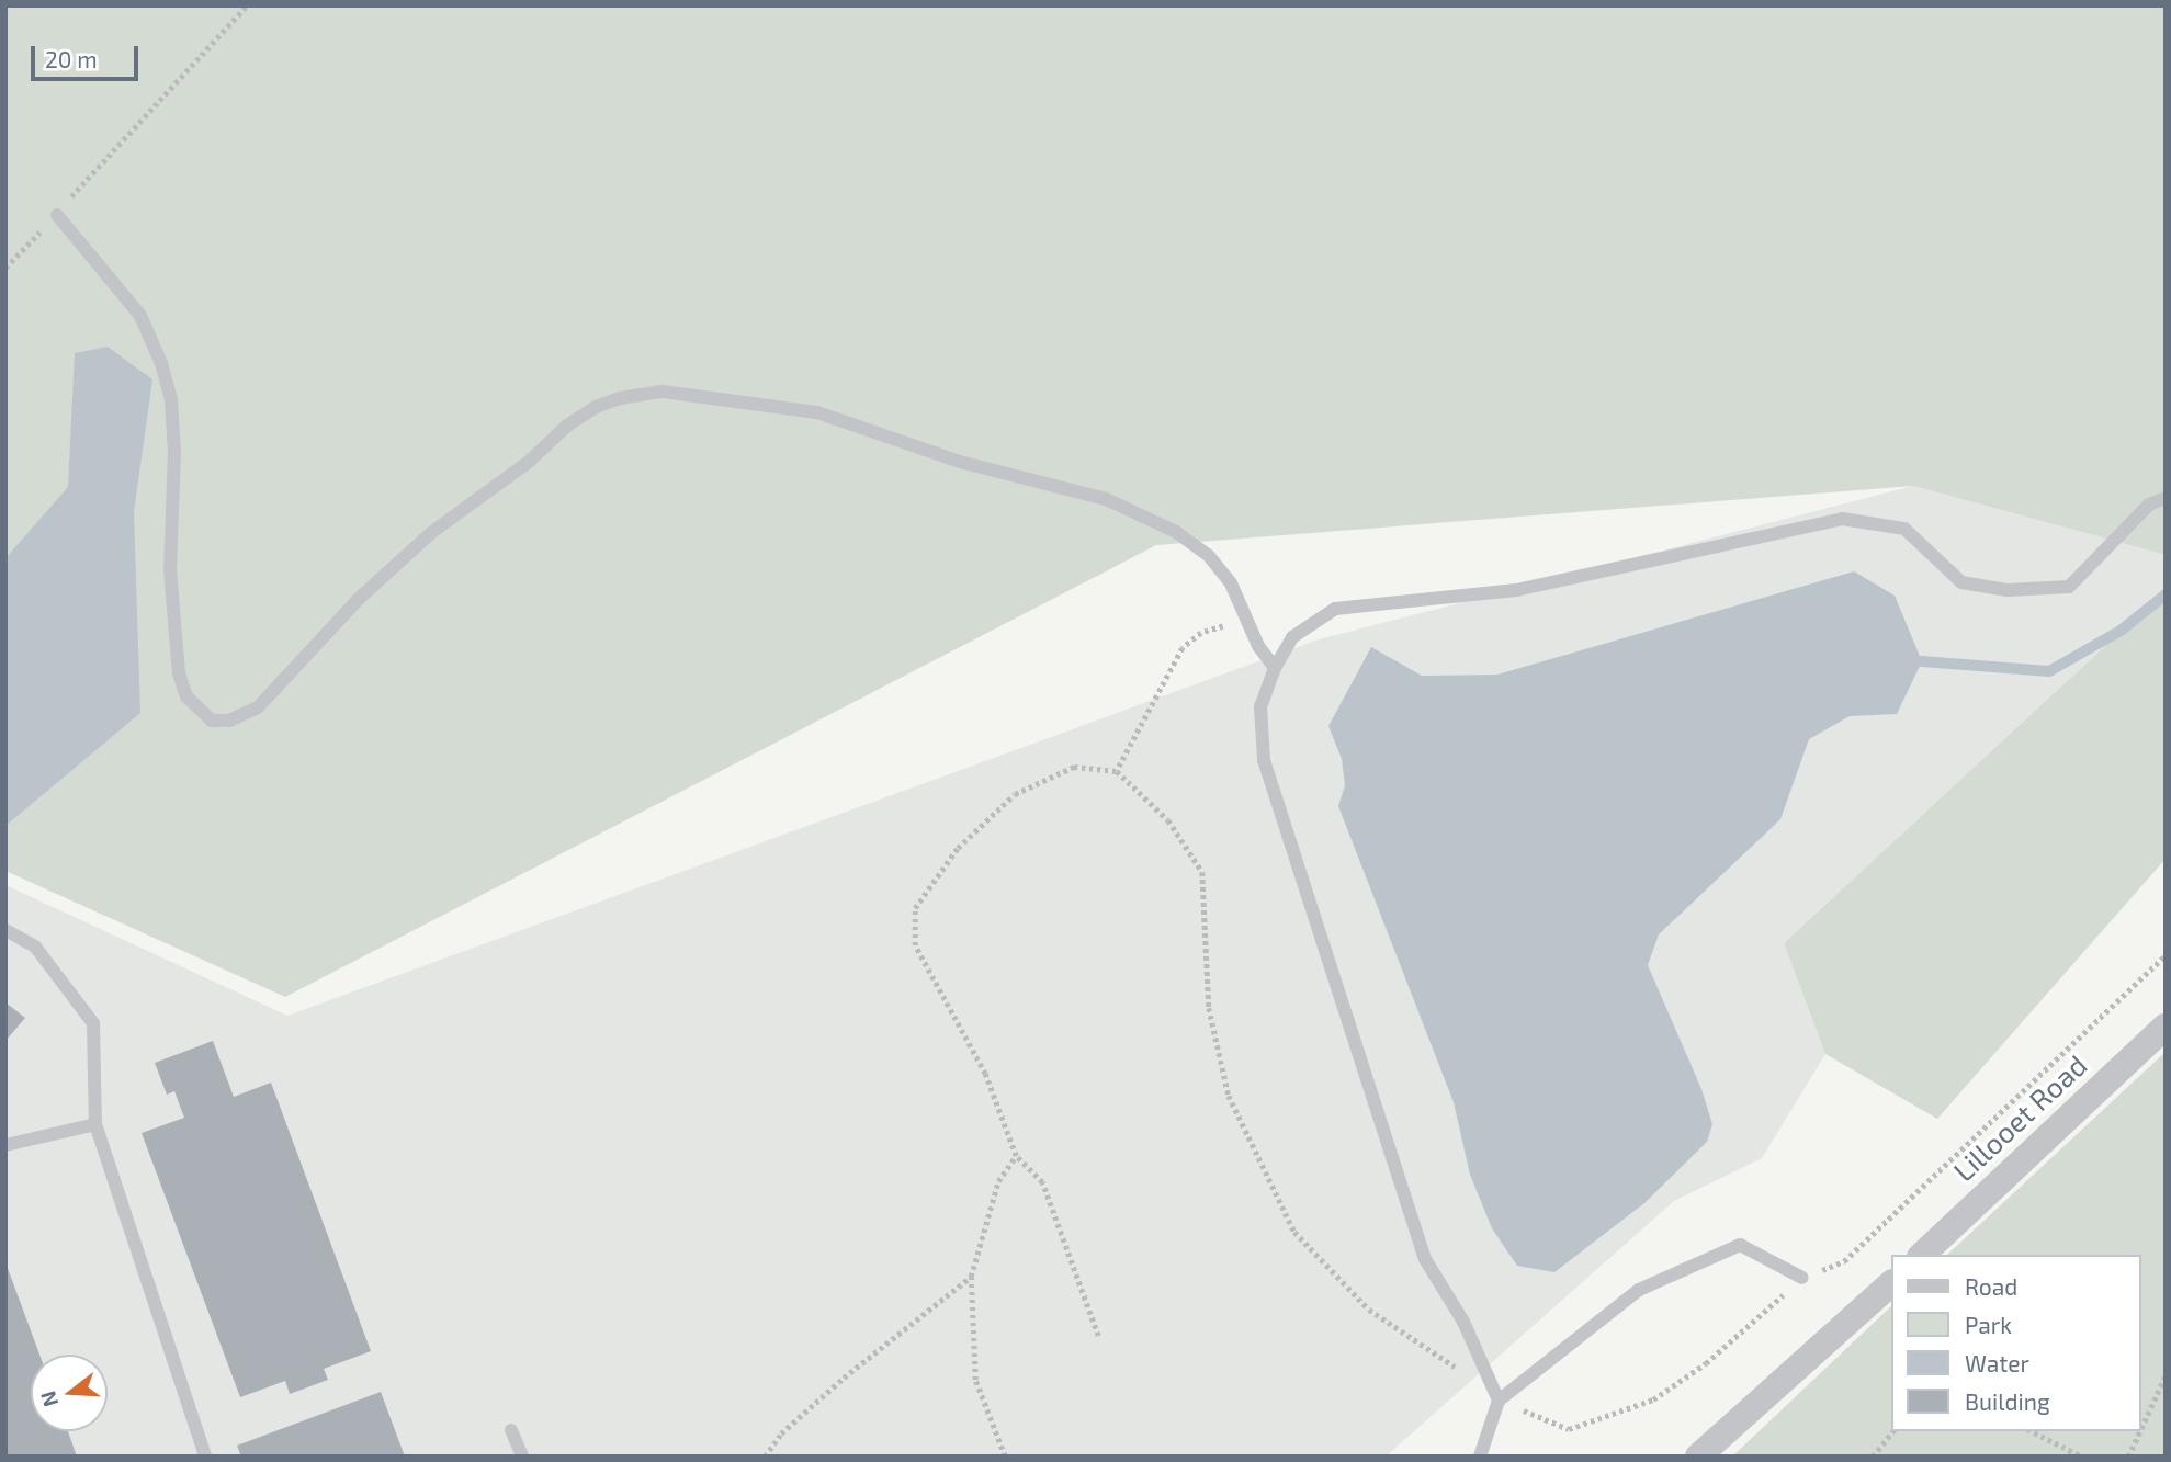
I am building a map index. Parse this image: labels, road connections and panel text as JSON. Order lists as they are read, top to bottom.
{
  "streets": {
    "street": ["Lillooet Road"]
  },
  "legend": [
    "Road",
    "Park",
    "Water",
    "Building"
  ],
  "scale_bar": "20 m",
  "north": "left"
}
